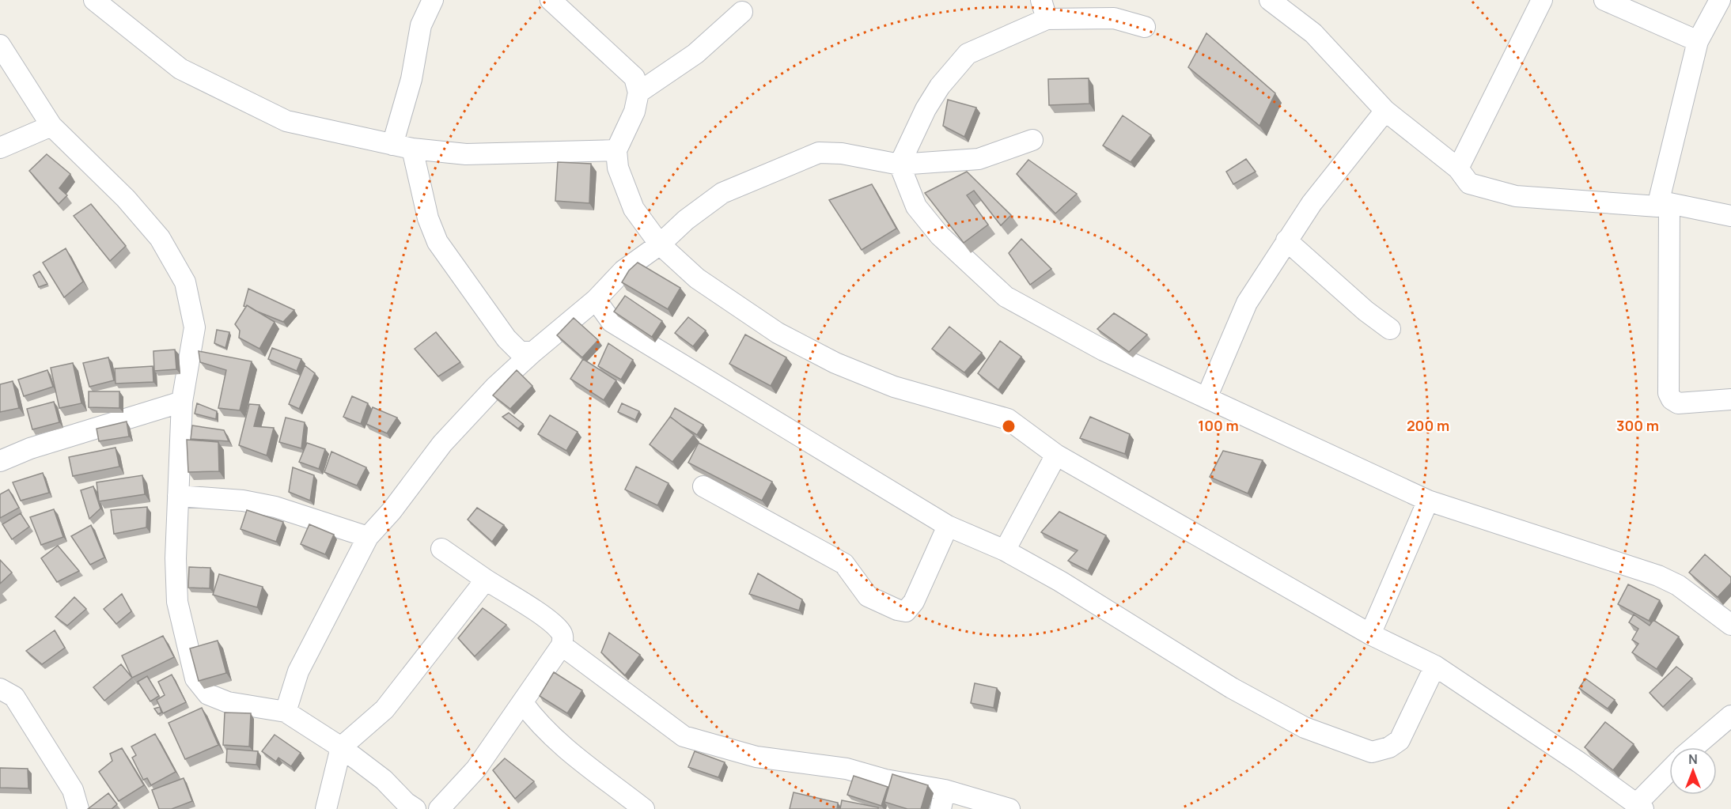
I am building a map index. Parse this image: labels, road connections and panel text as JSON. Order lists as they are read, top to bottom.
{
  "north": "top",
  "rings": ["100 m", "200 m", "300 m"]
}
